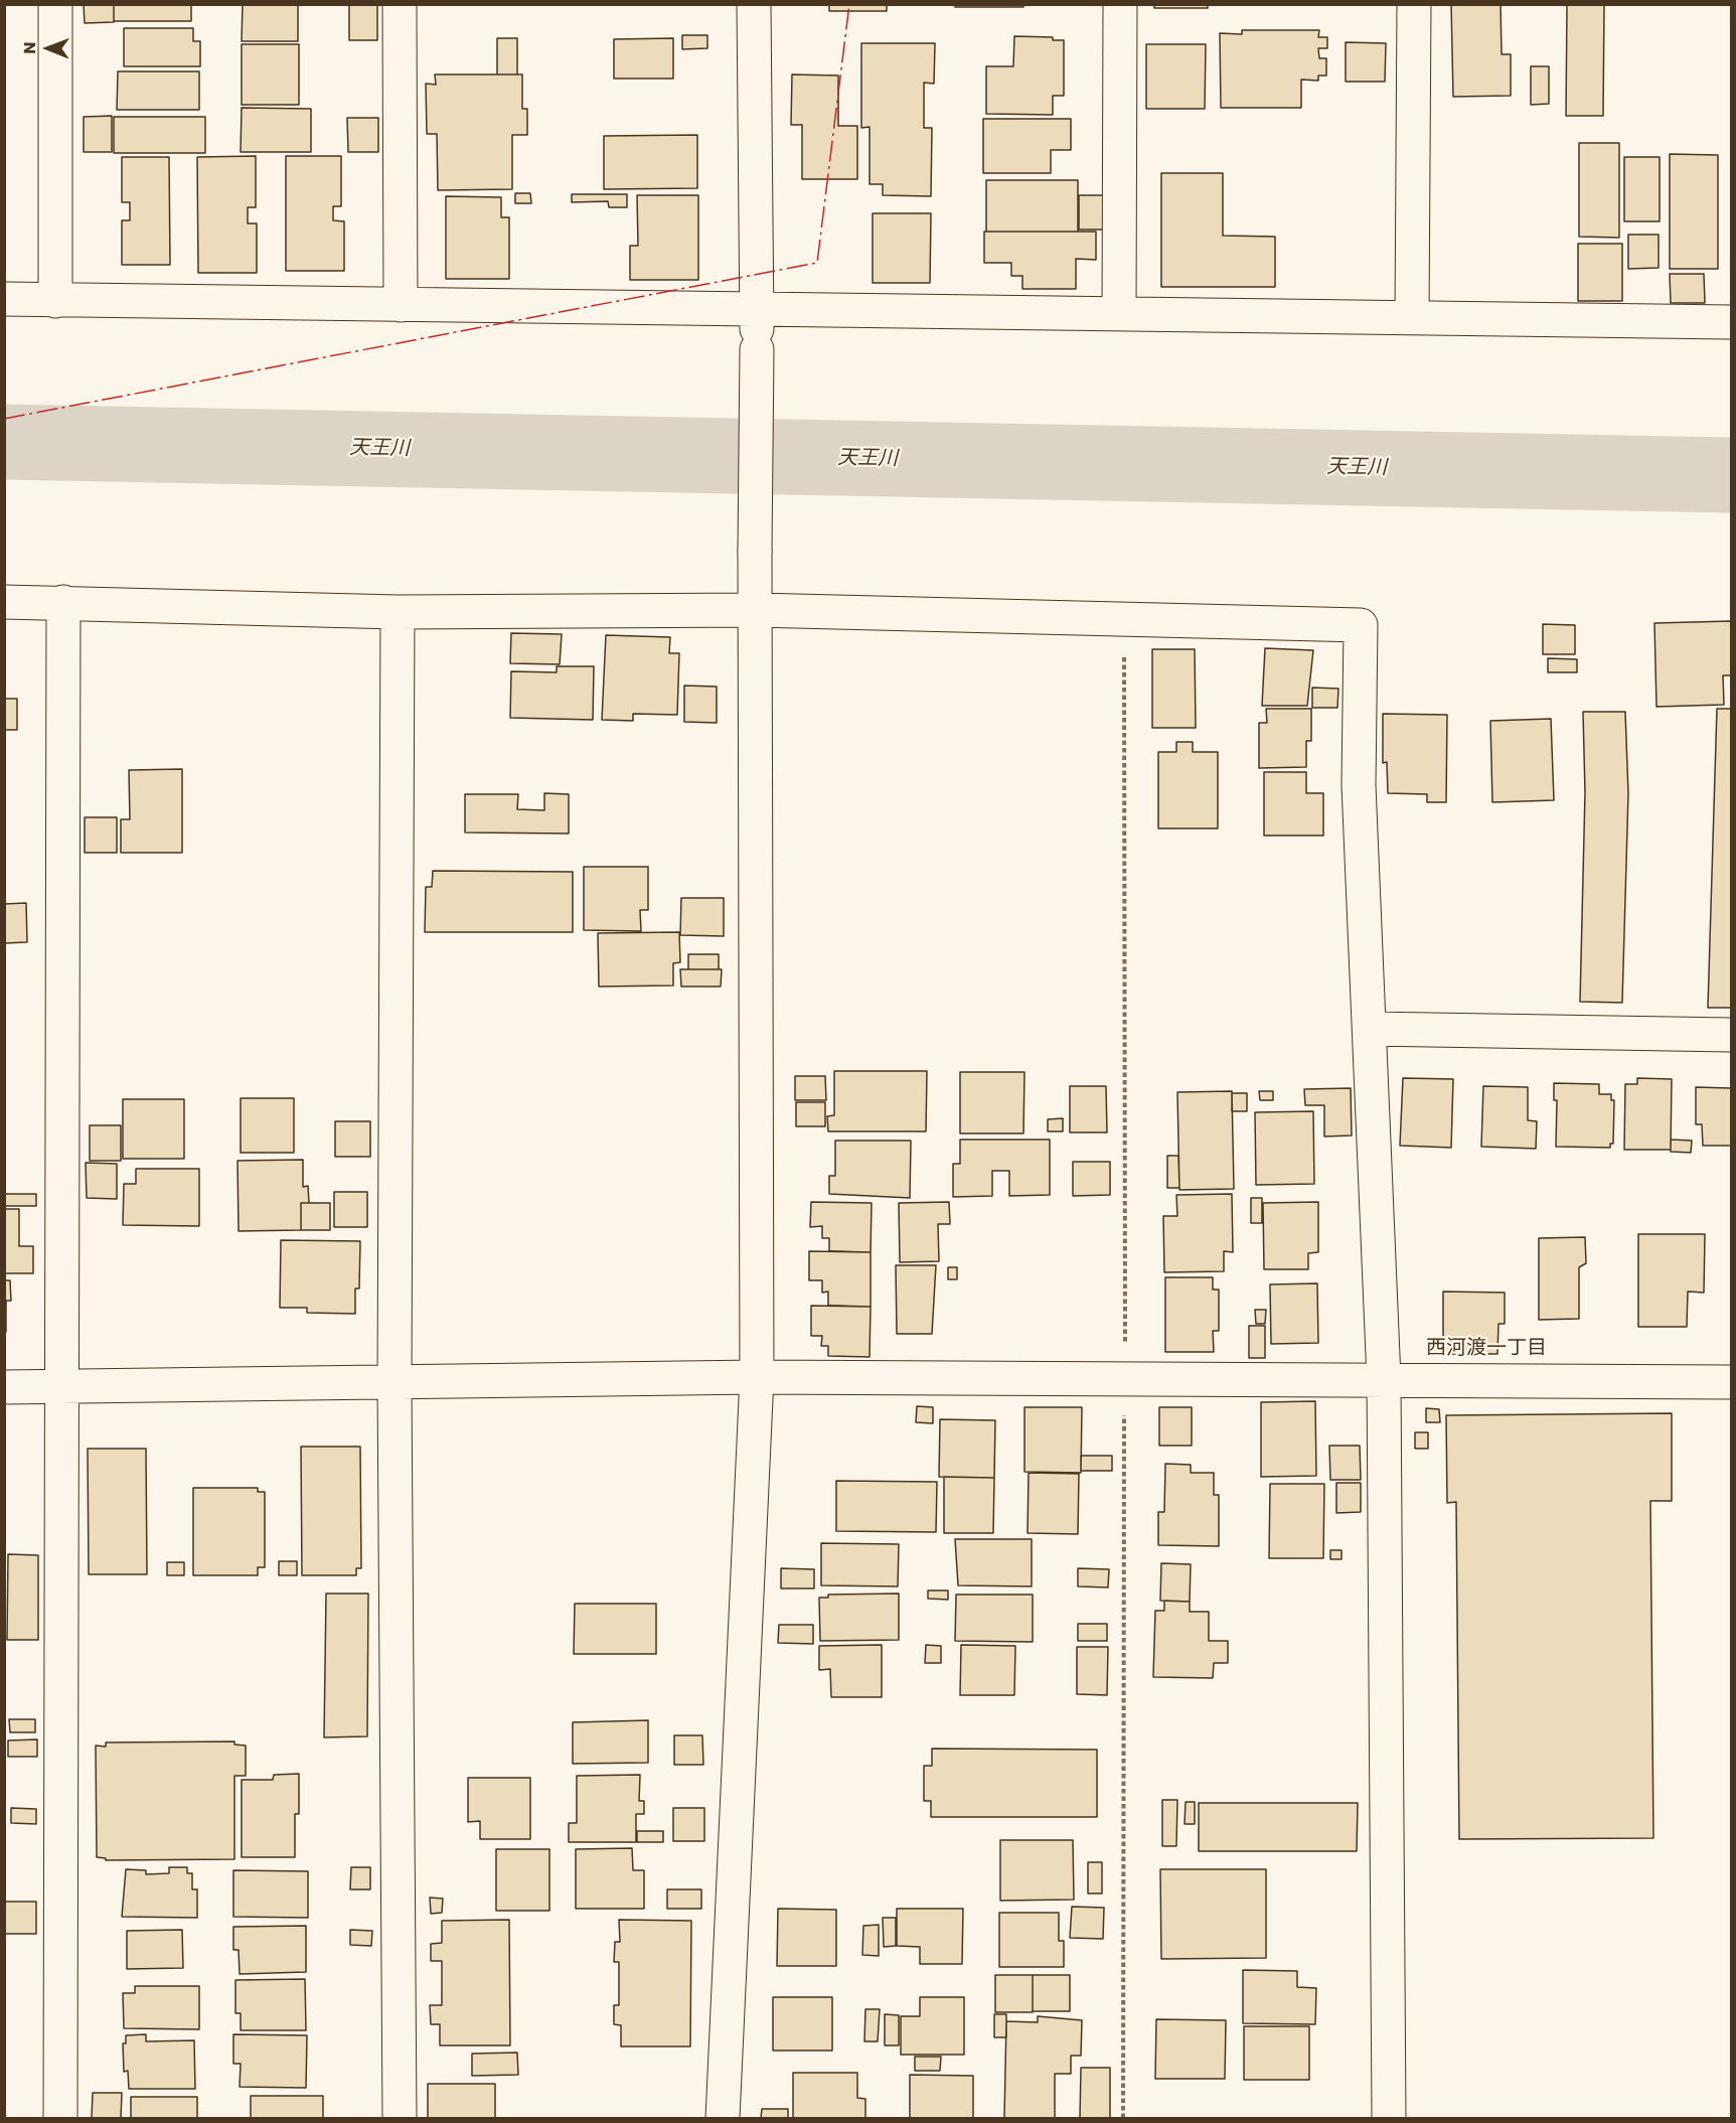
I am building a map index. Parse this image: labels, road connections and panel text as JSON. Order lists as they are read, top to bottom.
{
  "districts": ["西河渡一丁目"],
  "water": ["天王川"],
  "north": "left"
}
